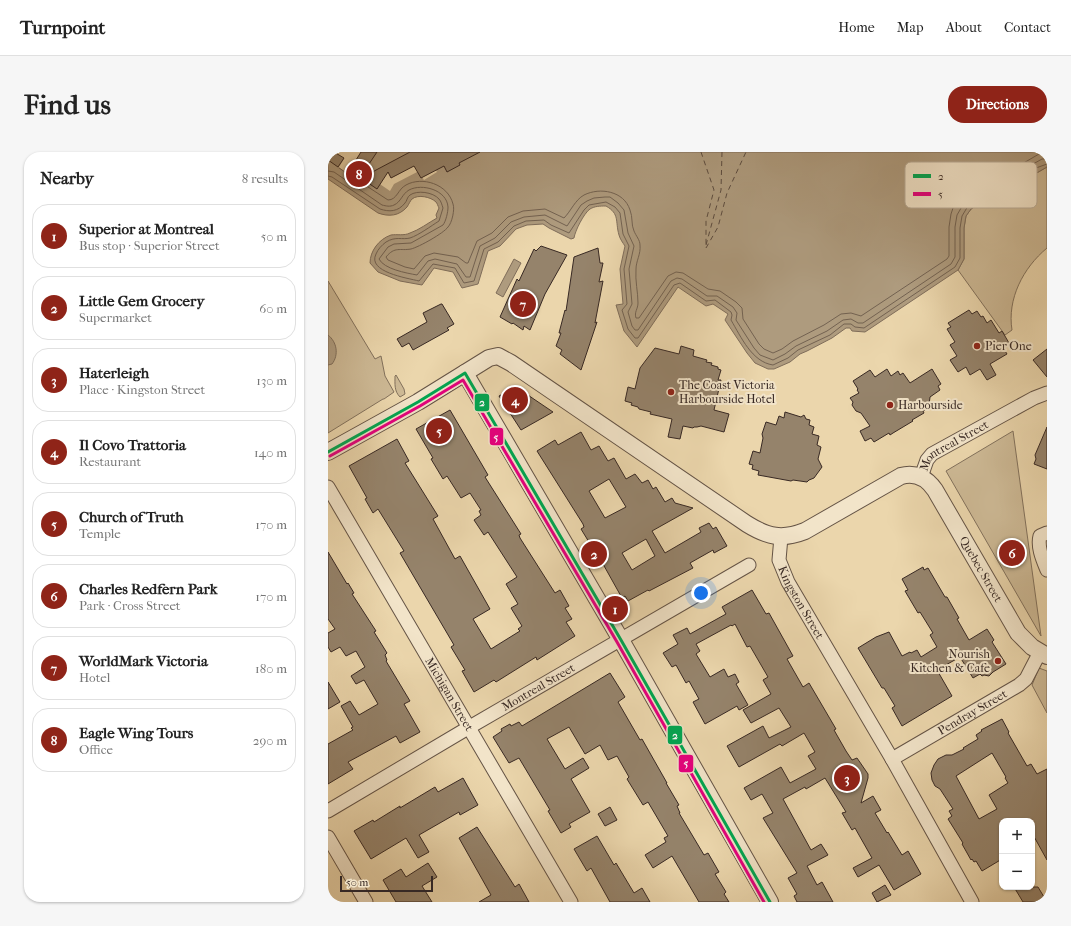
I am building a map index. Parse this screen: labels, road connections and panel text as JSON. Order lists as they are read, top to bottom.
{
  "streets": {
    "street": [
      "Montreal Street",
      "Quebec Street",
      "Kingston Street",
      "Michigan Street",
      "Pendray Street"
    ]
  },
  "crossings": [
    ["Montreal Street", "Quebec Street"],
    ["Montreal Street", "Kingston Street"],
    ["Montreal Street", "Michigan Street"],
    ["Quebec Street", "Pendray Street"],
    ["Kingston Street", "Pendray Street"]
  ],
  "places": [
    "Pier One",
    "The Coast Victoria Harbourside Hotel",
    "Harbourside",
    "Nourish Kitchen & Cafe"
  ],
  "lines": ["transit line 2", "transit line 5"],
  "legend": ["2", "5"],
  "scale_bar": "50 m",
  "page": {
    "header": "Turnpoint",
    "nav": [
      "Home",
      "Map",
      "About",
      "Contact"
    ],
    "buttons": "Directions",
    "title": "Find us",
    "heading": ["Nearby", "8 results"],
    "pins": [
      "8",
      "7",
      "4",
      "5",
      "6",
      "2",
      "1",
      "3"
    ],
    "list": [
      {
        "mark": "1",
        "name": "Superior at Montreal",
        "note": "Bus stop · Superior Street",
        "value": "50 m"
      },
      {
        "mark": "2",
        "name": "Little Gem Grocery",
        "note": "Supermarket",
        "value": "60 m"
      },
      {
        "mark": "3",
        "name": "Haterleigh",
        "note": "Place · Kingston Street",
        "value": "130 m"
      },
      {
        "mark": "4",
        "name": "Il Covo Trattoria",
        "note": "Restaurant",
        "value": "140 m"
      },
      {
        "mark": "5",
        "name": "Church of Truth",
        "note": "Temple",
        "value": "170 m"
      },
      {
        "mark": "6",
        "name": "Charles Redfern Park",
        "note": "Park · Cross Street",
        "value": "170 m"
      },
      {
        "mark": "7",
        "name": "WorldMark Victoria",
        "note": "Hotel",
        "value": "180 m"
      },
      {
        "mark": "8",
        "name": "Eagle Wing Tours",
        "note": "Office",
        "value": "290 m"
      }
    ],
    "map_buttons": ["+", "−"],
    "scale": "50 m"
  }
}
